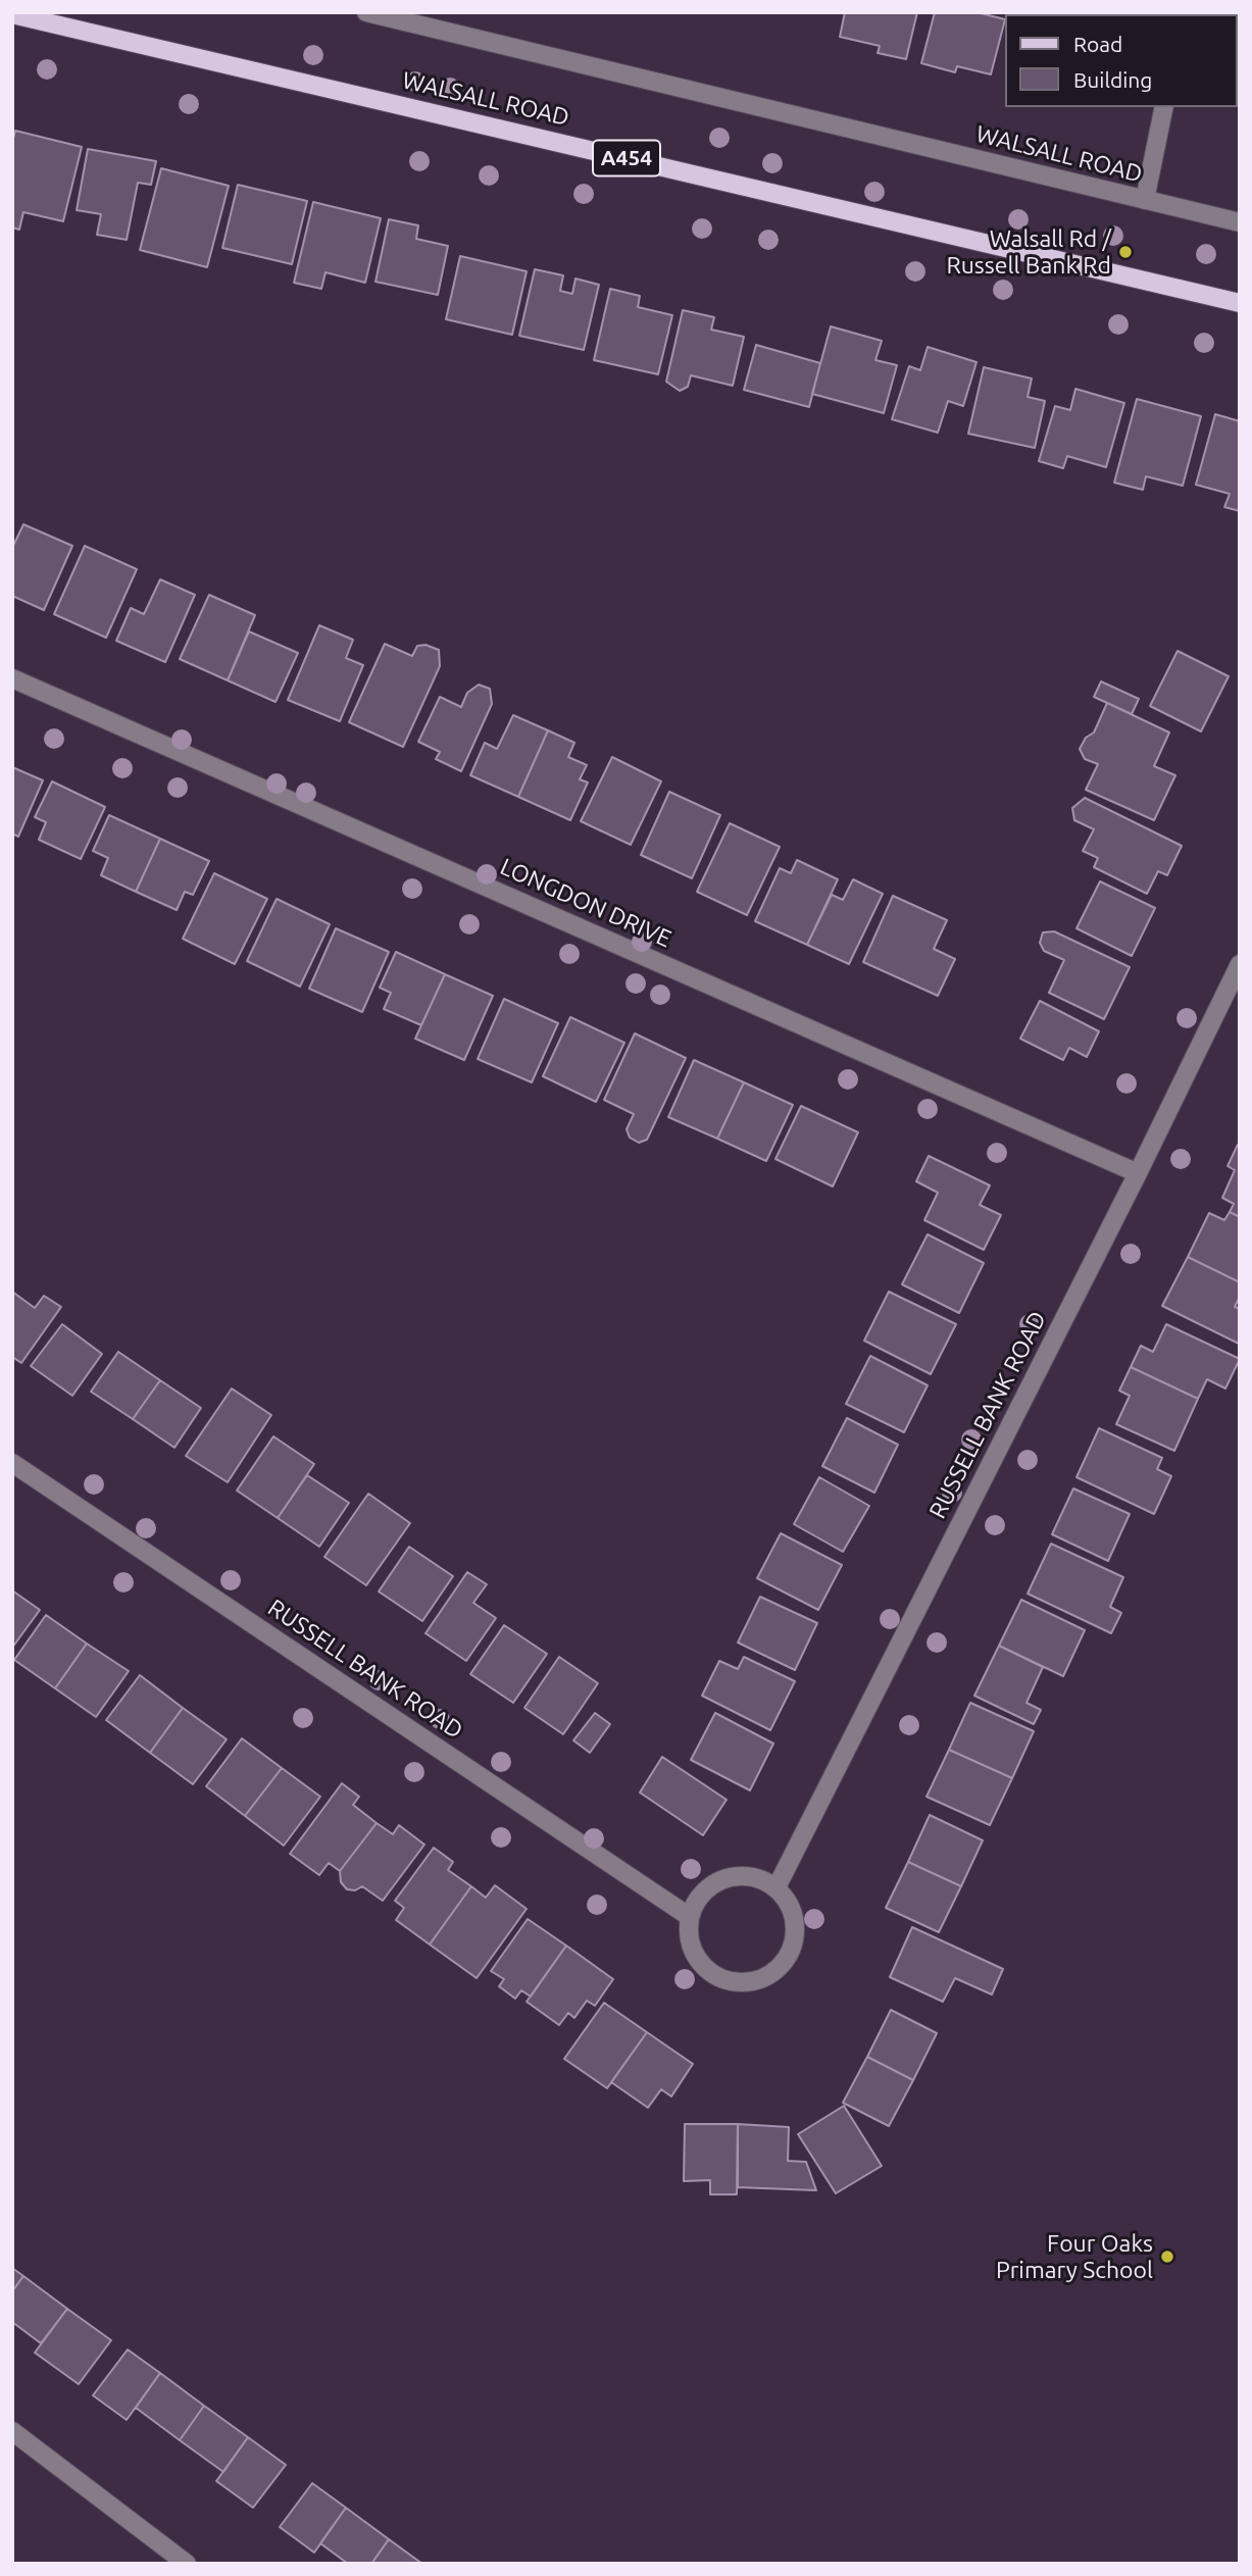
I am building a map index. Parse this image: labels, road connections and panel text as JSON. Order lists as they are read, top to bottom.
{
  "streets": {
    "main road": ["WALSALL ROAD", "A454"],
    "street": ["LONGDON DRIVE", "RUSSELL BANK ROAD"]
  },
  "crossings": [
    ["LONGDON DRIVE", "RUSSELL BANK ROAD"]
  ],
  "places": ["Walsall Rd / Russell Bank Rd", "Four Oaks Primary School"],
  "legend": ["Road", "Building"]
}
